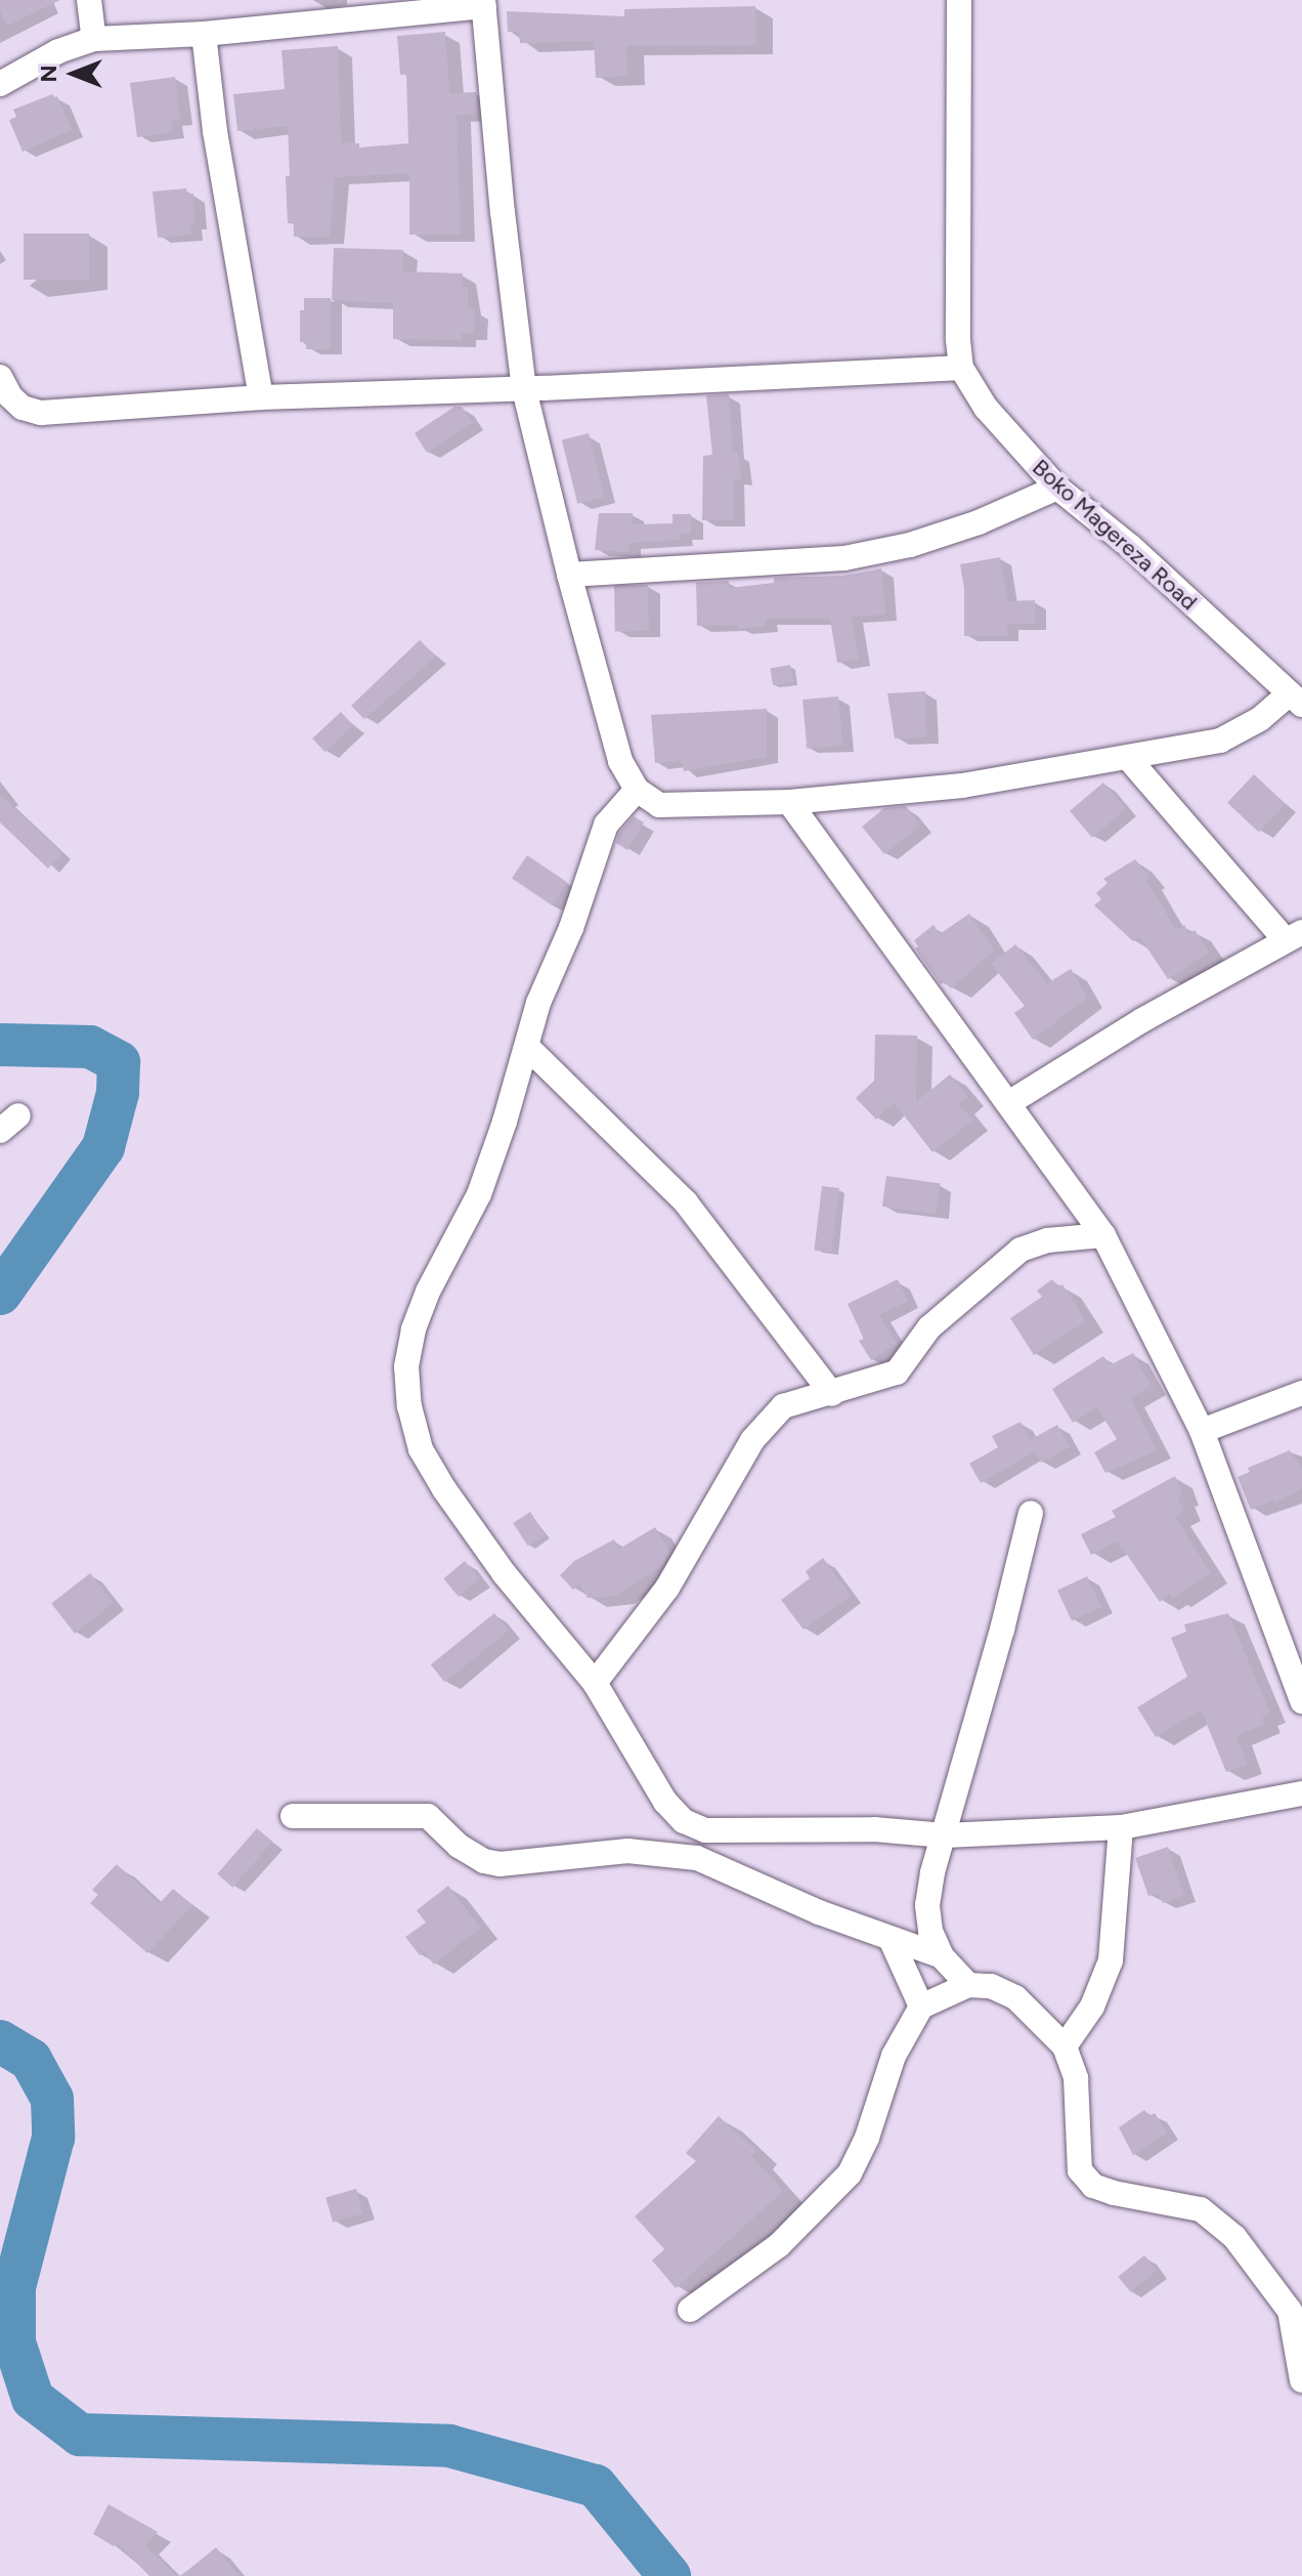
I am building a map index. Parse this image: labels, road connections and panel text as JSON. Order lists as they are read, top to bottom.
{
  "streets": {
    "street": ["Boko Magereza Road"]
  },
  "north": "left"
}
